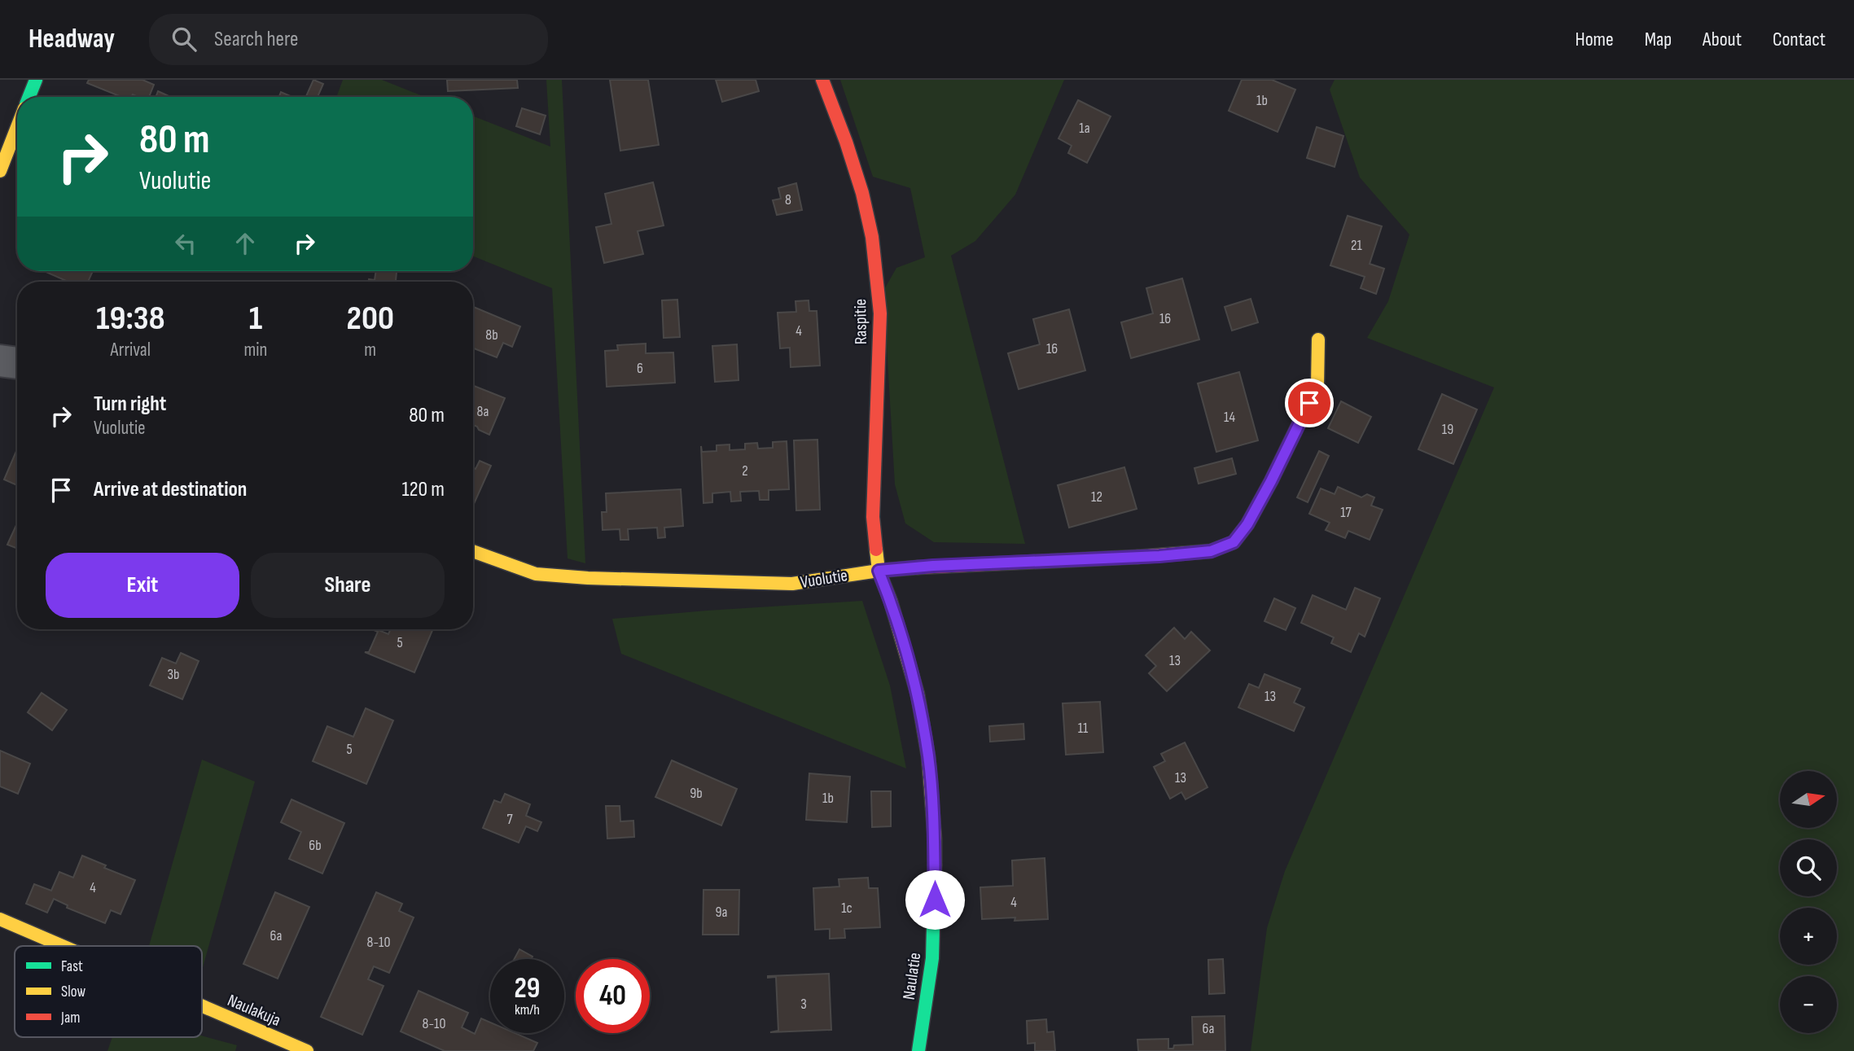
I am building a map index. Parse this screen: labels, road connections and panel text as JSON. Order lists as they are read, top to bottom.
{
  "streets": {
    "street": [
      "Raspitie",
      "Vuolutie",
      "Naulatie",
      "Naulakuja"
    ]
  },
  "crossings": [
    ["Raspitie", "Vuolutie"],
    ["Raspitie", "Naulatie"],
    ["Vuolutie", "Naulatie"]
  ],
  "house_numbers": [
    "1b",
    "1a",
    "8",
    "21",
    "16",
    "4",
    "8b",
    "16",
    "6",
    "8a",
    "14",
    "19",
    "2",
    "12",
    "17",
    "5",
    "13",
    "3b",
    "13",
    "11",
    "5",
    "13",
    "9b",
    "1b",
    "7",
    "6b",
    "4",
    "4",
    "1c",
    "9a",
    "6a",
    "8-10",
    "3",
    "8-10",
    "6a"
  ],
  "legend": ["Fast", "Slow", "Jam"],
  "north": "right",
  "page": {
    "header": "Headway",
    "search": "Search here",
    "nav": [
      "Home",
      "Map",
      "About",
      "Contact"
    ],
    "turn": ["80 m", "Vuolutie"],
    "eta": [
      "19:38",
      "Arrival",
      "1",
      "min",
      "200",
      "m"
    ],
    "list": [
      {
        "name": "Turn right",
        "note": "Vuolutie",
        "value": "80 m"
      },
      {
        "name": "Arrive at destination",
        "value": "120 m"
      }
    ],
    "buttons": ["Exit", "Share"],
    "map_buttons": ["+", "−"],
    "speed": "29 km/h",
    "limit": "40"
  }
}
